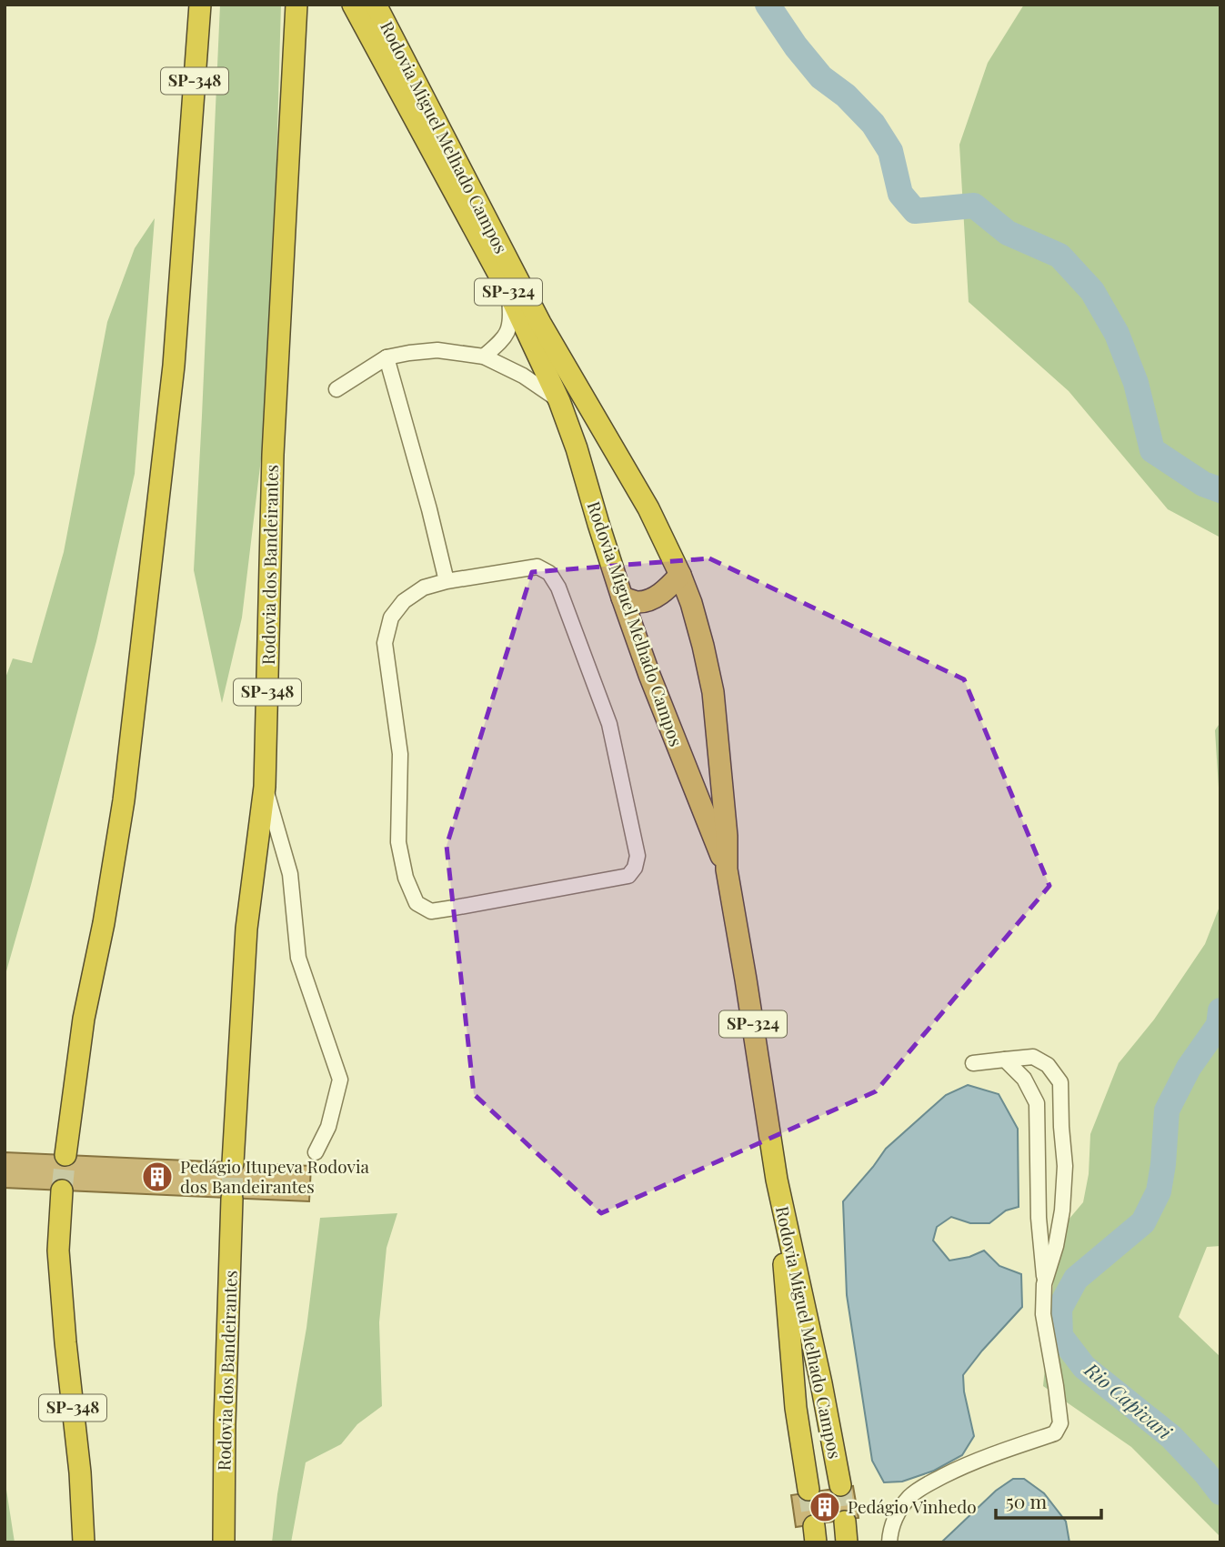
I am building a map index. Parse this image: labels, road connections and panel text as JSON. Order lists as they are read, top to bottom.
{
  "streets": {
    "highway": [
      "SP-348",
      "Rodovia Miguel Melhado Campos",
      "SP-324",
      "Rodovia dos Bandeirantes"
    ]
  },
  "water": ["Rio Capivari"],
  "places": {
    "building": ["Pedágio Itupeva Rodovia dos Bandeirantes", "Pedágio Vinhedo"]
  },
  "scale_bar": "50 m"
}
